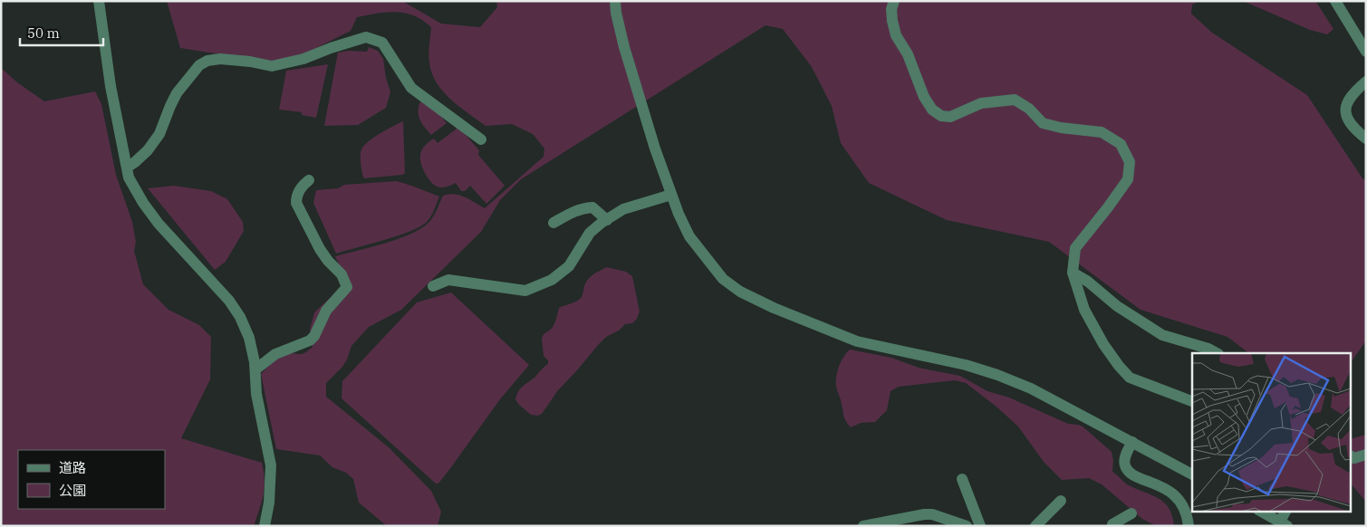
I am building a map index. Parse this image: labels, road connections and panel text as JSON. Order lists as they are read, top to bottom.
{
  "legend": ["道路", "公園"],
  "scale_bar": "50 m"
}
